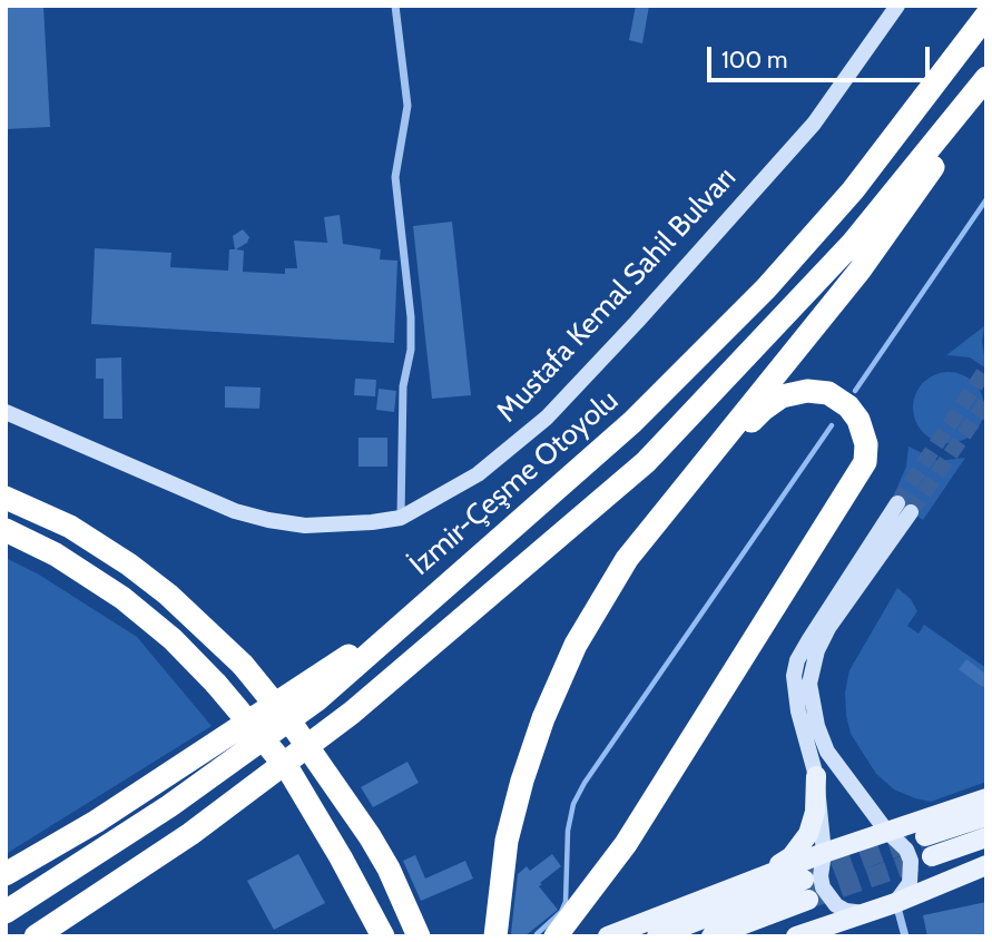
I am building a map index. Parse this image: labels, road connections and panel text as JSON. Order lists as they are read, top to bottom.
{
  "streets": {
    "highway": ["İzmir-Çeşme Otoyolu"],
    "main road": ["Mustafa Kemal Sahil Bulvarı"]
  },
  "scale_bar": "100 m"
}
